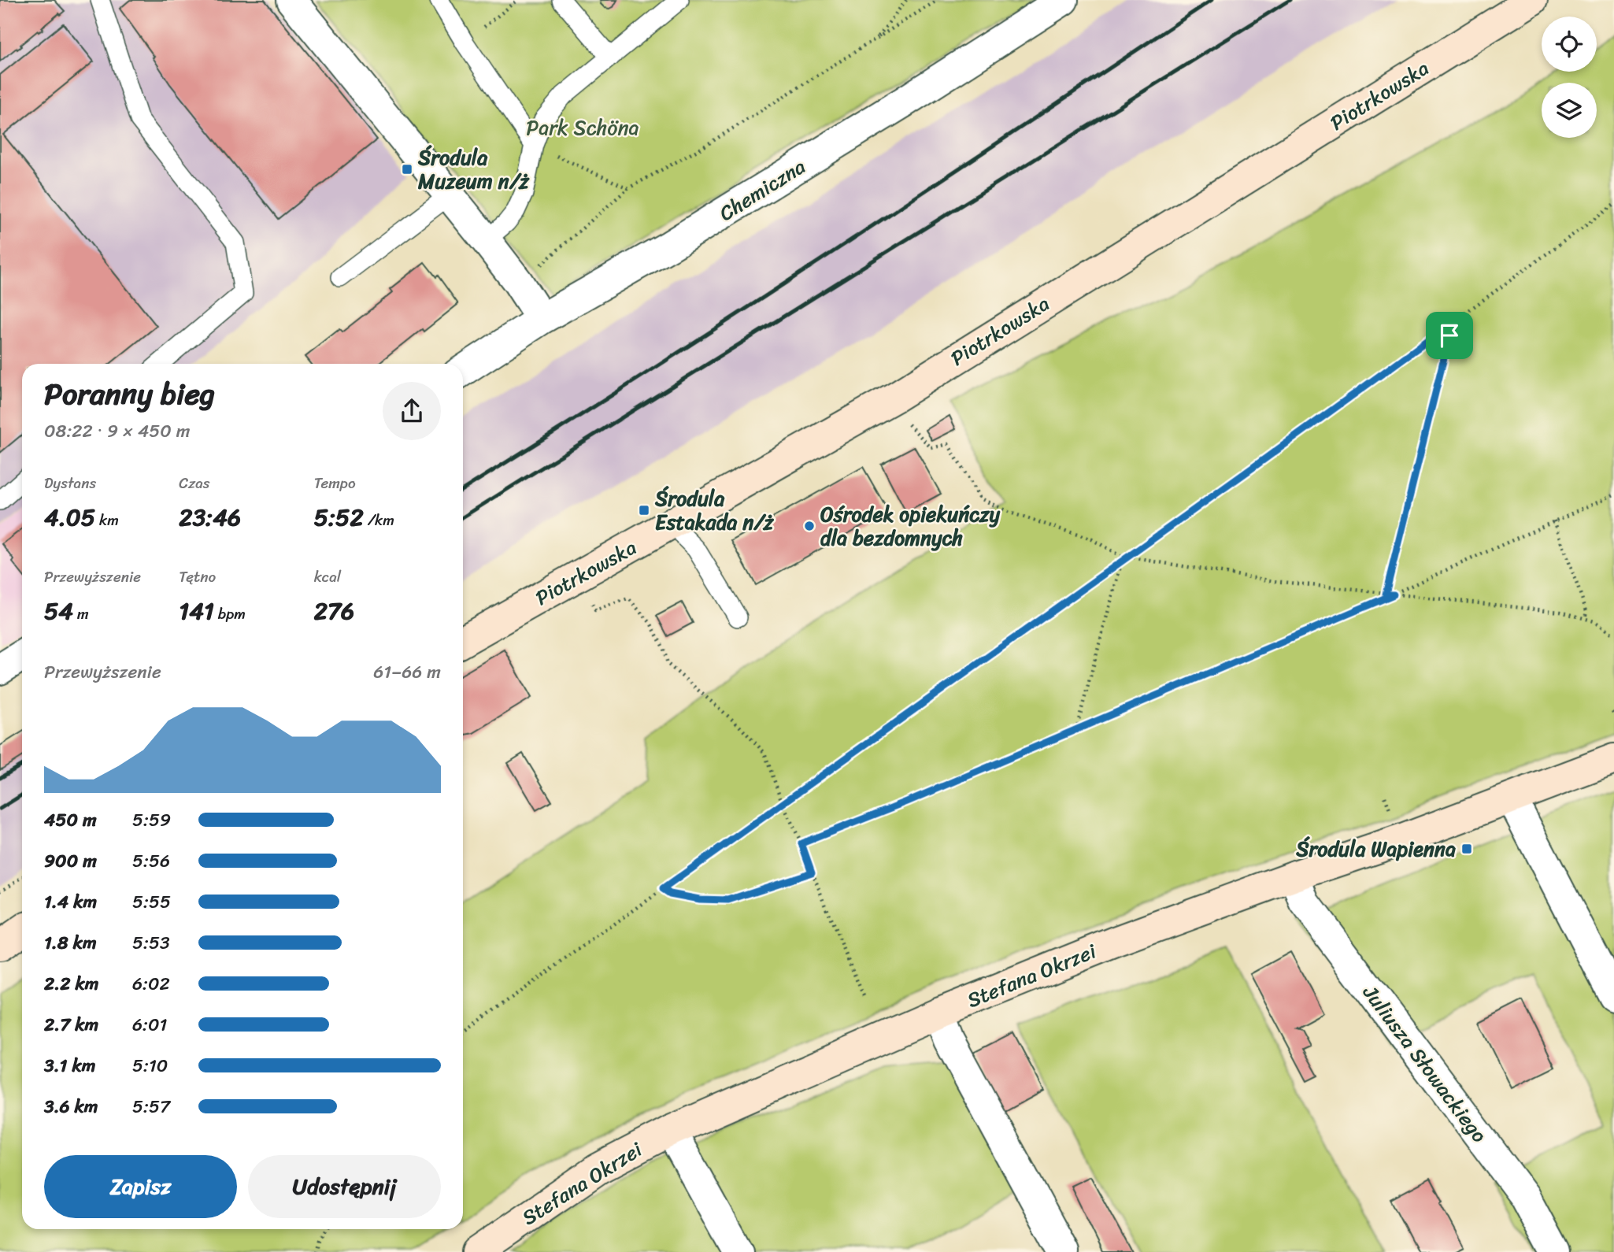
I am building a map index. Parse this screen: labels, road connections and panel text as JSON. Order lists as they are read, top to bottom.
{
  "streets": {
    "street": [
      "Piotrkowska",
      "Chemiczna",
      "Stefana Okrzei",
      "Juliusza Słowackiego"
    ]
  },
  "crossings": [
    ["Stefana Okrzei", "Juliusza Słowackiego"]
  ],
  "parks": ["Park Schöna"],
  "places": {
    "transit": ["Środula Muzeum n/ż", "Środula Estakada n/ż", "Środula Wapienna"],
    "other": ["Ośrodek opiekuńczy dla bezdomnych"]
  },
  "page": {
    "heading": ["Poranny bieg", "08:22 · 9 × 450 m"],
    "stats": [
      ["Dystans", "4.05 km"],
      ["Czas", "23:46"],
      ["Tempo", "5:52 /km"],
      ["Przewyższenie", "54 m"],
      ["Tętno", "141 bpm"],
      ["kcal", "276"]
    ],
    "chart": ["Przewyższenie", "61–66 m"],
    "list": [
      {
        "name": "450 m",
        "note": "5:59"
      },
      {
        "name": "900 m",
        "note": "5:56"
      },
      {
        "name": "1.4 km",
        "note": "5:55"
      },
      {
        "name": "1.8 km",
        "note": "5:53"
      },
      {
        "name": "2.2 km",
        "note": "6:02"
      },
      {
        "name": "2.7 km",
        "note": "6:01"
      },
      {
        "name": "3.1 km",
        "note": "5:10"
      },
      {
        "name": "3.6 km",
        "note": "5:57"
      }
    ],
    "buttons": ["Zapisz", "Udostępnij"]
  }
}
